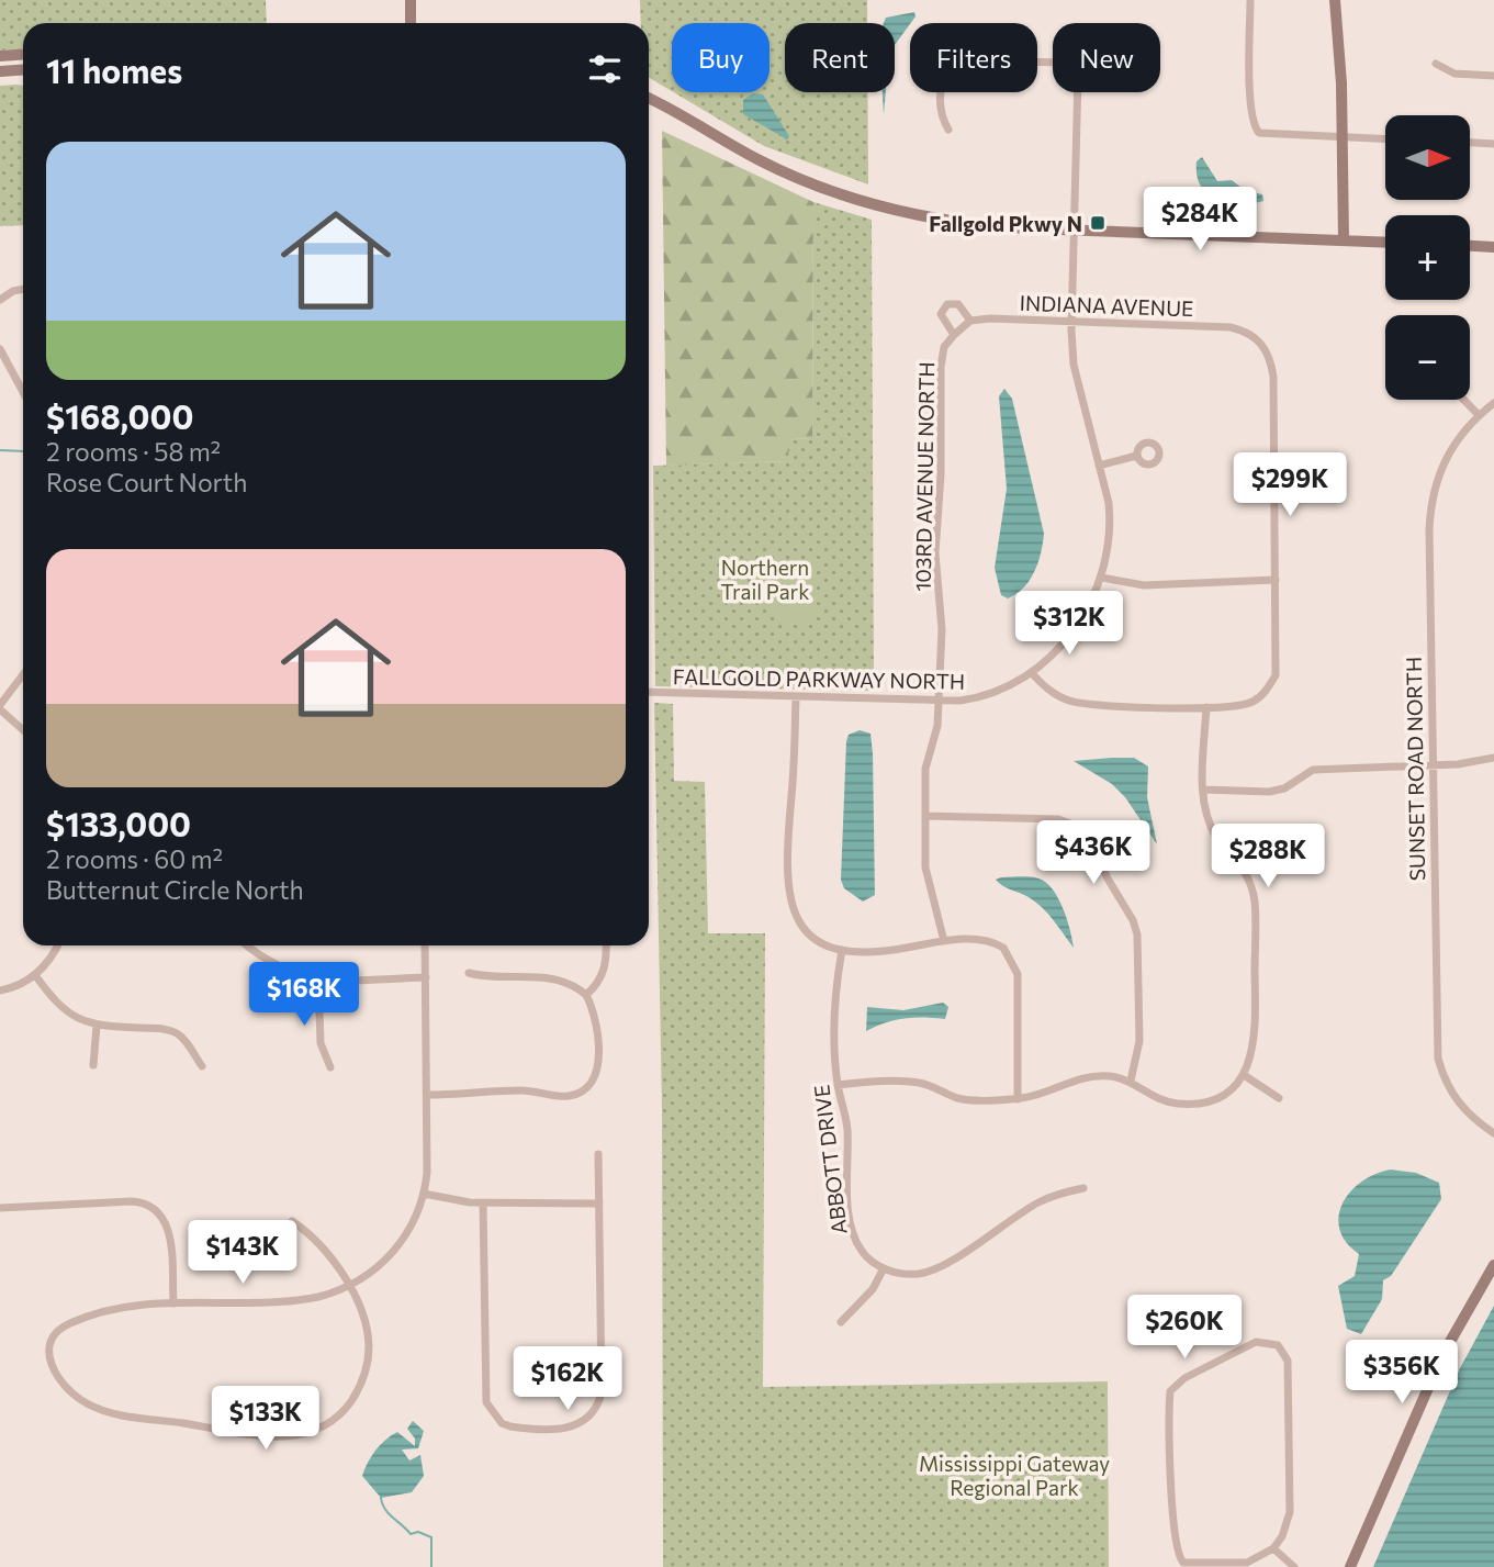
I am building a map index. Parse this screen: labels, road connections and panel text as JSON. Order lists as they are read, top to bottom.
{
  "streets": {
    "street": [
      "INDIANA AVENUE",
      "103RD AVENUE NORTH",
      "FALLGOLD PARKWAY NORTH",
      "SUNSET ROAD NORTH",
      "ABBOTT DRIVE"
    ]
  },
  "crossings": [
    ["INDIANA AVENUE", "FALLGOLD PARKWAY NORTH"],
    ["103RD AVENUE NORTH", "FALLGOLD PARKWAY NORTH"]
  ],
  "parks": ["Northern Trail Park", "Mississippi Gateway Regional Park"],
  "places": {
    "transit": ["Fallgold Pkwy N"]
  },
  "north": "right",
  "page": {
    "chip": [
      "Buy",
      "Rent",
      "Filters",
      "New"
    ],
    "heading": "11 homes",
    "map_buttons": ["+", "−"],
    "list": [
      {
        "name": "$168,000",
        "note": "2 rooms · 58 m² · Rose Court North"
      },
      {
        "name": "$133,000",
        "note": "2 rooms · 60 m² · Butternut Circle North"
      }
    ],
    "price": [
      "$284K",
      "$299K",
      "$312K",
      "$436K",
      "$288K",
      "$168K",
      "$143K",
      "$260K",
      "$356K",
      "$162K",
      "$133K"
    ]
  }
}
